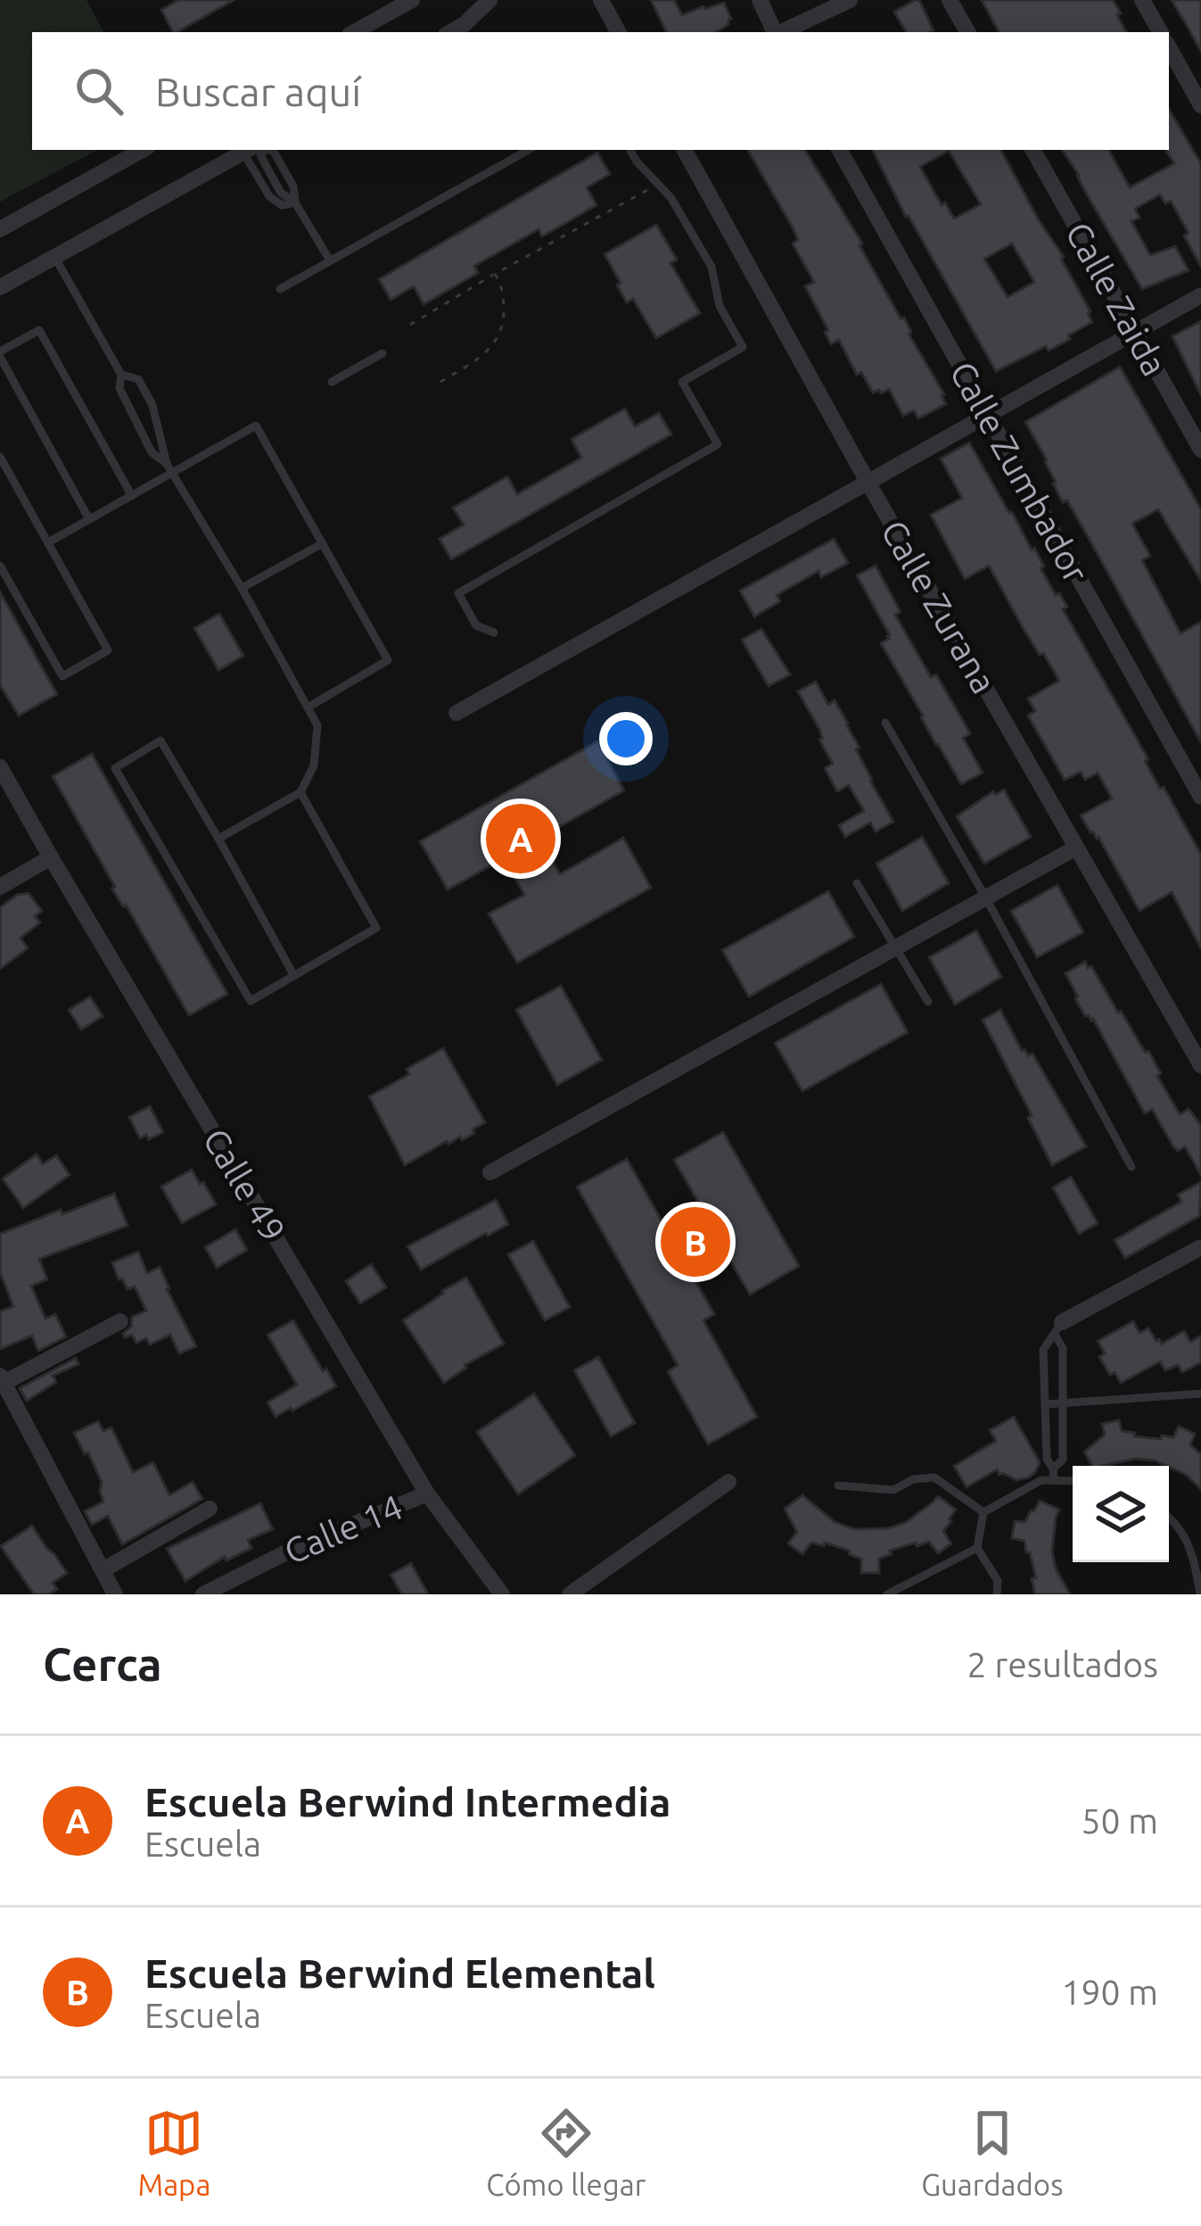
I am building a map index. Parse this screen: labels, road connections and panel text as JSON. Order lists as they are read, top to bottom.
{
  "streets": {
    "street": [
      "Calle Zaida",
      "Calle Zumbador",
      "Calle Zurana",
      "Calle 49",
      "Calle 14"
    ]
  },
  "crossings": [
    ["Calle 49", "Calle 14"]
  ],
  "page": {
    "search": "Buscar aquí",
    "pins": ["A", "B"],
    "heading": ["Cerca", "2 resultados"],
    "list": [
      {
        "mark": "A",
        "name": "Escuela Berwind Intermedia",
        "note": "Escuela",
        "value": "50 m"
      },
      {
        "mark": "B",
        "name": "Escuela Berwind Elemental",
        "note": "Escuela",
        "value": "190 m"
      }
    ],
    "nav": ["Mapa", "Cómo llegar", "Guardados"]
  }
}
